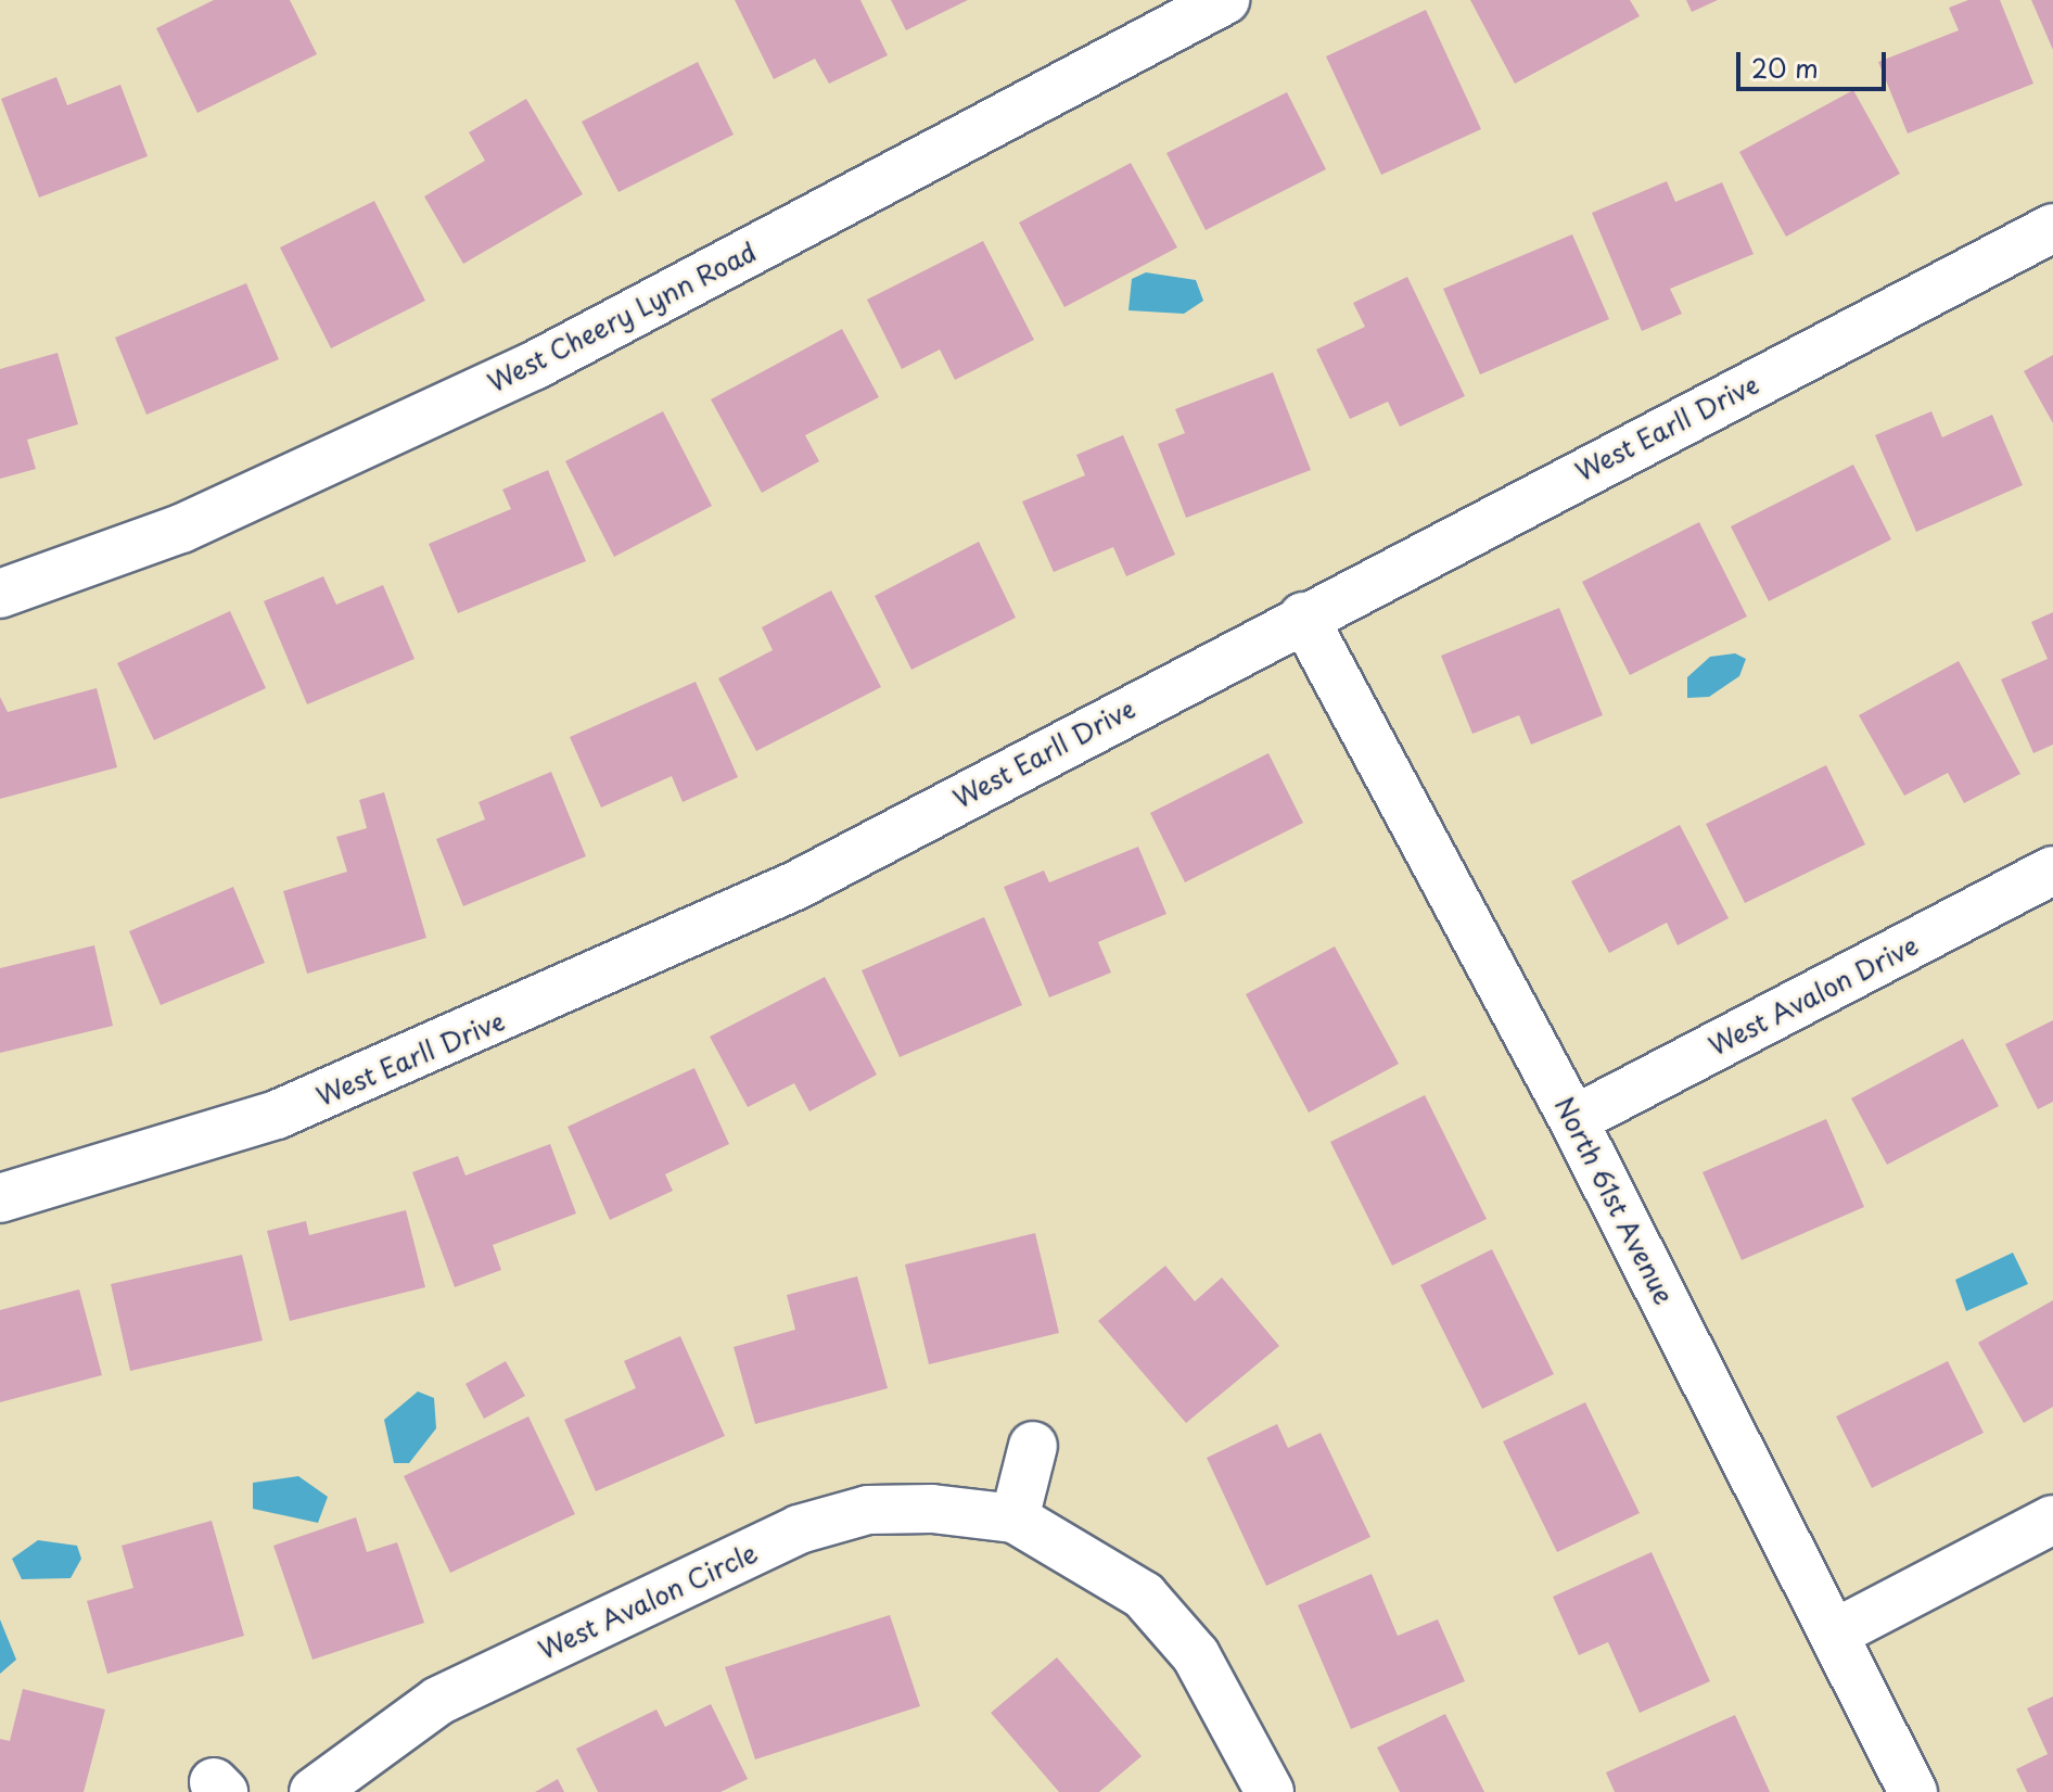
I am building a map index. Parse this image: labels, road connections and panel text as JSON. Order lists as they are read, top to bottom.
{
  "streets": {
    "street": [
      "West Cheery Lynn Road",
      "West Earll Drive",
      "West Avalon Drive",
      "North 61st Avenue",
      "West Avalon Circle"
    ]
  },
  "crossings": [
    ["West Earll Drive", "North 61st Avenue"],
    ["West Avalon Drive", "North 61st Avenue"]
  ],
  "scale_bar": "20 m"
}
